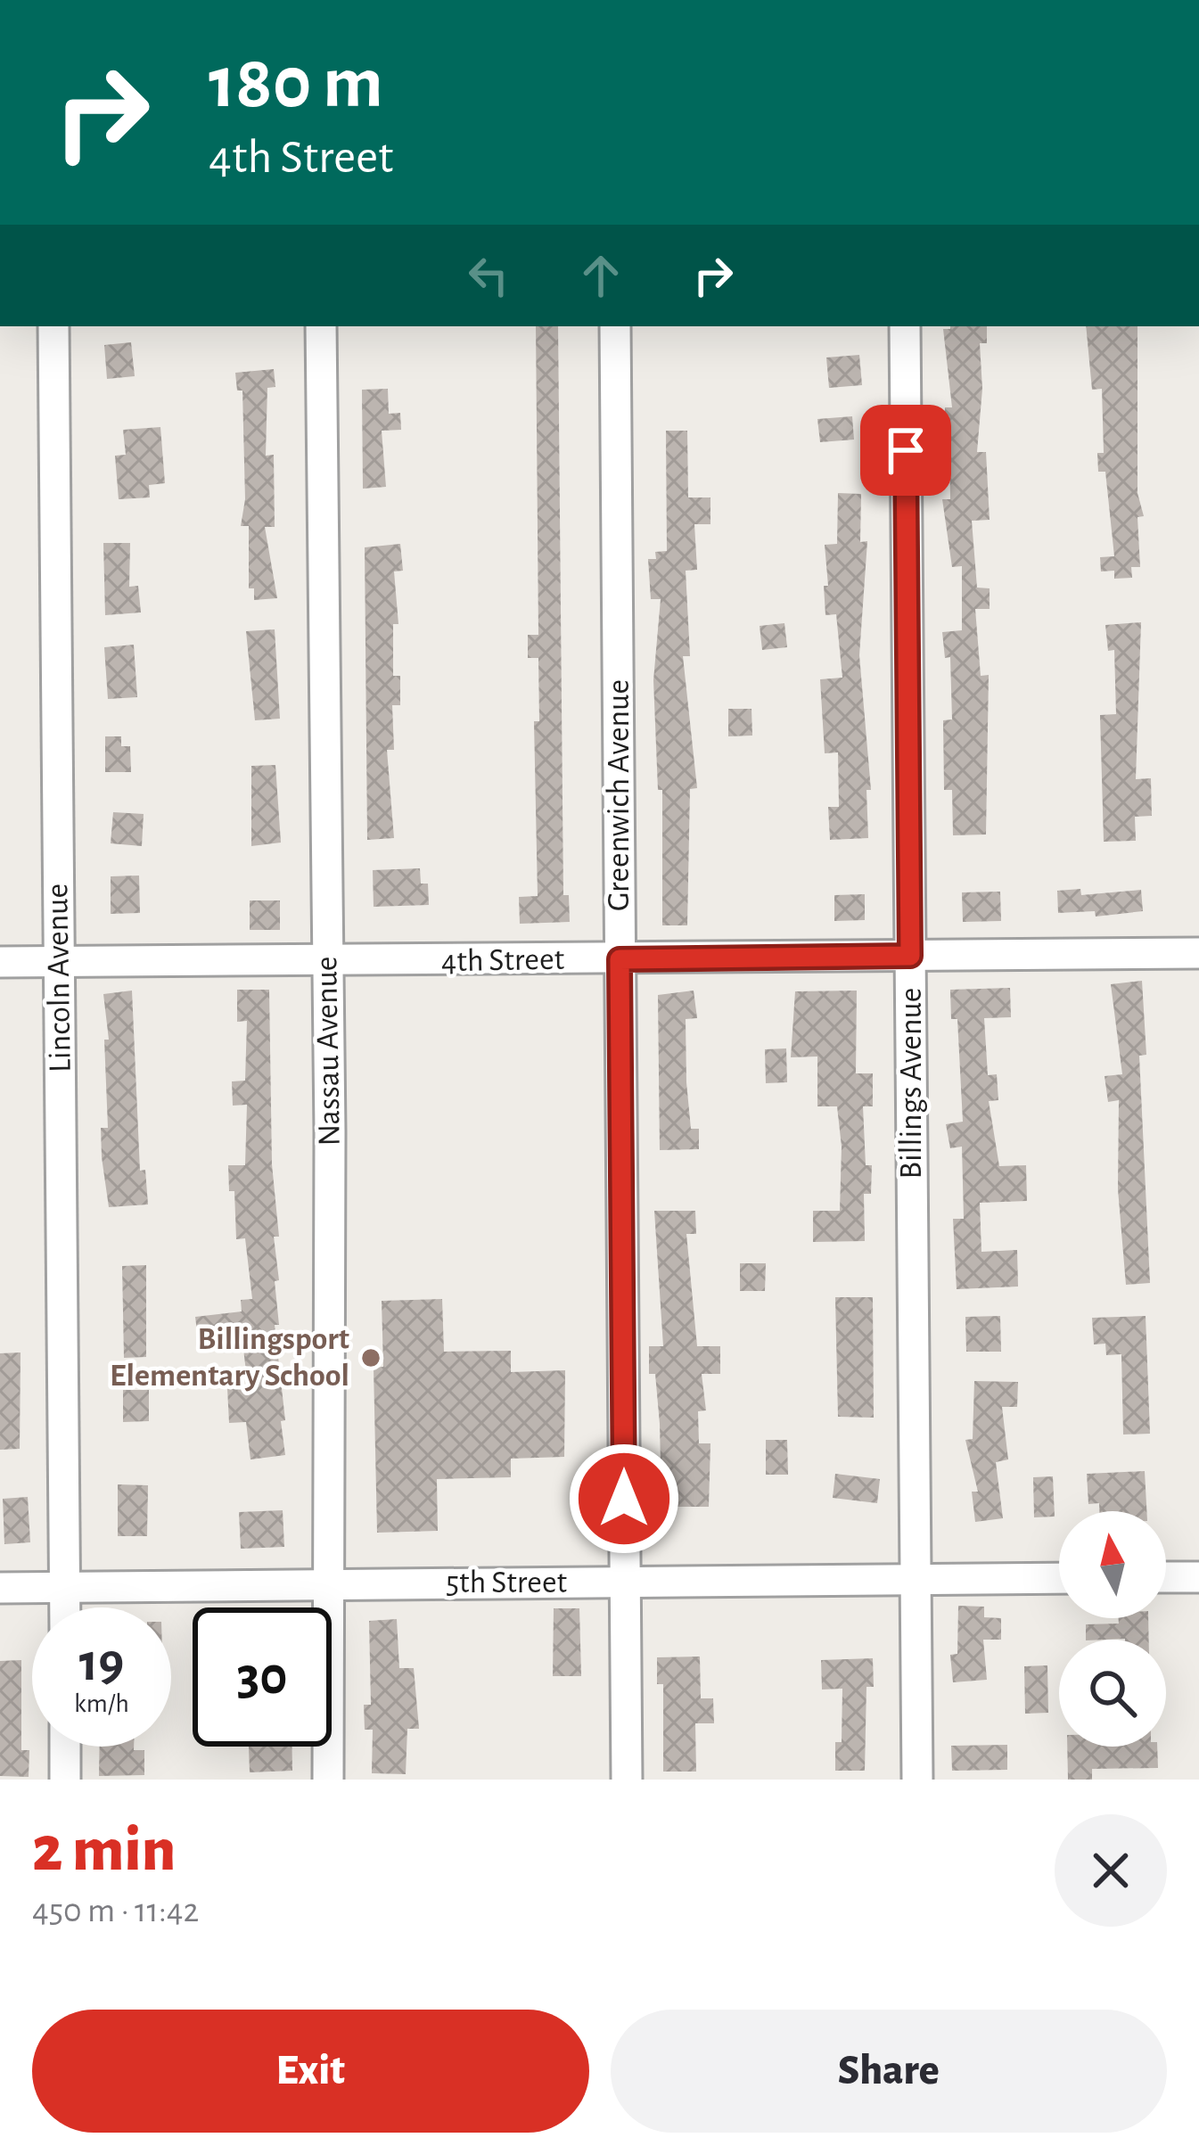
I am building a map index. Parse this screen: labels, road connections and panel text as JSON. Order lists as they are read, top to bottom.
{
  "streets": {
    "street": [
      "Greenwich Avenue",
      "4th Street",
      "Lincoln Avenue",
      "Nassau Avenue",
      "Billings Avenue",
      "5th Street"
    ]
  },
  "crossings": [
    ["Greenwich Avenue", "4th Street"],
    ["Greenwich Avenue", "5th Street"],
    ["4th Street", "Lincoln Avenue"],
    ["4th Street", "Nassau Avenue"],
    ["4th Street", "Billings Avenue"],
    ["Lincoln Avenue", "5th Street"],
    ["Nassau Avenue", "5th Street"],
    ["Billings Avenue", "5th Street"]
  ],
  "places": ["Billingsport Elementary School"],
  "north": "top",
  "page": {
    "turn": ["180 m", "4th Street"],
    "speed": "19 km/h",
    "limit": "30",
    "heading": ["2 min", "450 m · 11:42"],
    "buttons": ["Exit", "Share"]
  }
}
